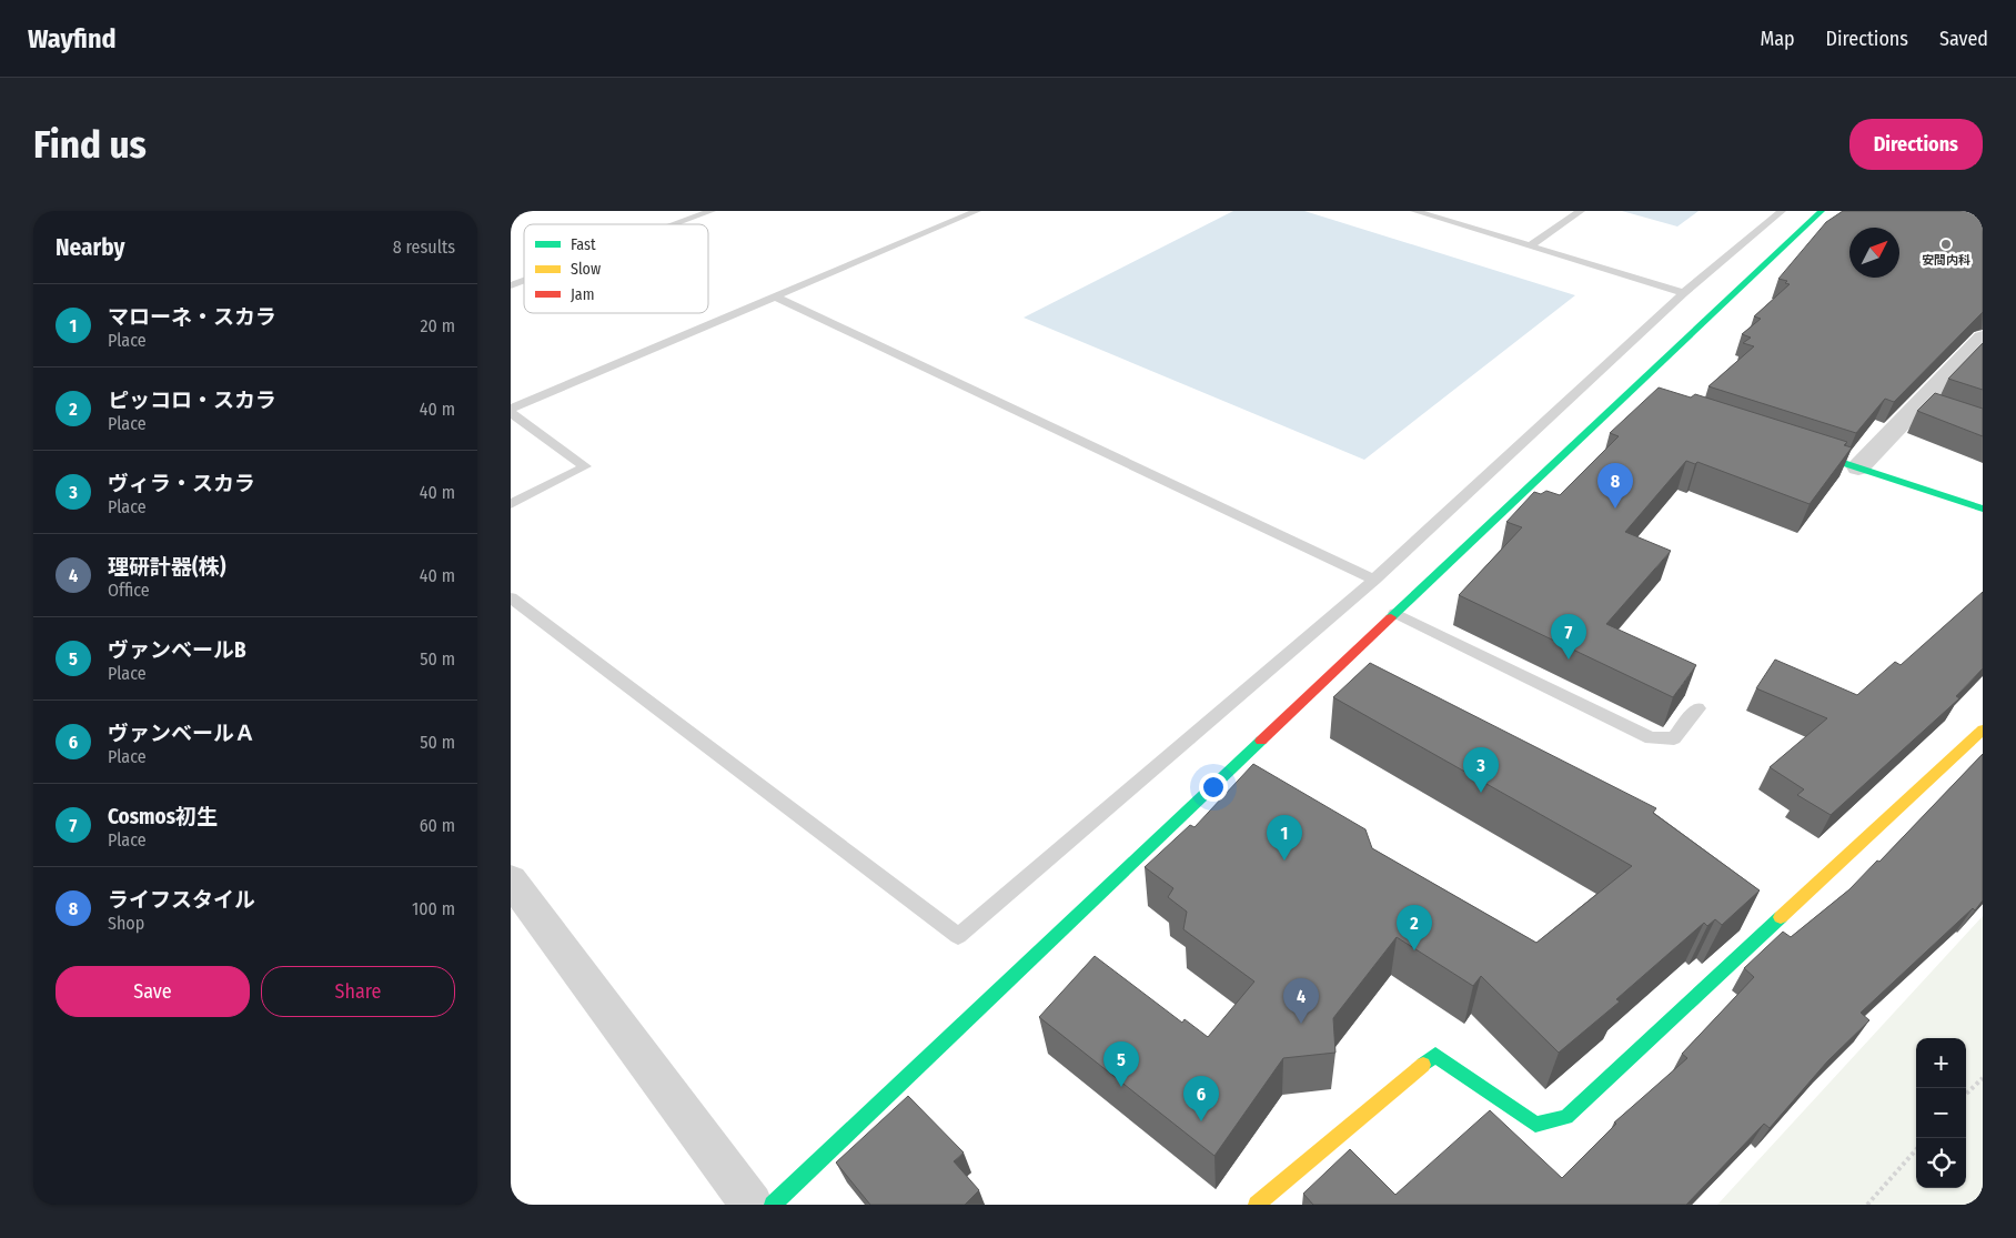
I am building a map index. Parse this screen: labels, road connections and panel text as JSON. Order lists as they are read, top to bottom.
{
  "places": ["安間内科"],
  "legend": ["Fast", "Slow", "Jam"],
  "north": "top right",
  "page": {
    "header": "Wayfind",
    "nav": ["Map", "Directions", "Saved"],
    "buttons": [
      "Directions",
      ["Save", "Share"]
    ],
    "title": "Find us",
    "heading": ["Nearby", "8 results"],
    "list": [
      {
        "mark": "1",
        "name": "マローネ・スカラ",
        "note": "Place",
        "value": "20 m"
      },
      {
        "mark": "2",
        "name": "ピッコロ・スカラ",
        "note": "Place",
        "value": "40 m"
      },
      {
        "mark": "3",
        "name": "ヴィラ・スカラ",
        "note": "Place",
        "value": "40 m"
      },
      {
        "mark": "4",
        "name": "理研計器(株)",
        "note": "Office",
        "value": "40 m"
      },
      {
        "mark": "5",
        "name": "ヴァンベールB",
        "note": "Place",
        "value": "50 m"
      },
      {
        "mark": "6",
        "name": "ヴァンベールＡ",
        "note": "Place",
        "value": "50 m"
      },
      {
        "mark": "7",
        "name": "Cosmos初生",
        "note": "Place",
        "value": "60 m"
      },
      {
        "mark": "8",
        "name": "ライフスタイル",
        "note": "Shop",
        "value": "100 m"
      }
    ],
    "pins": [
      "8",
      "7",
      "3",
      "1",
      "2",
      "4",
      "5",
      "6"
    ],
    "map_buttons": ["+", "−"]
  }
}
